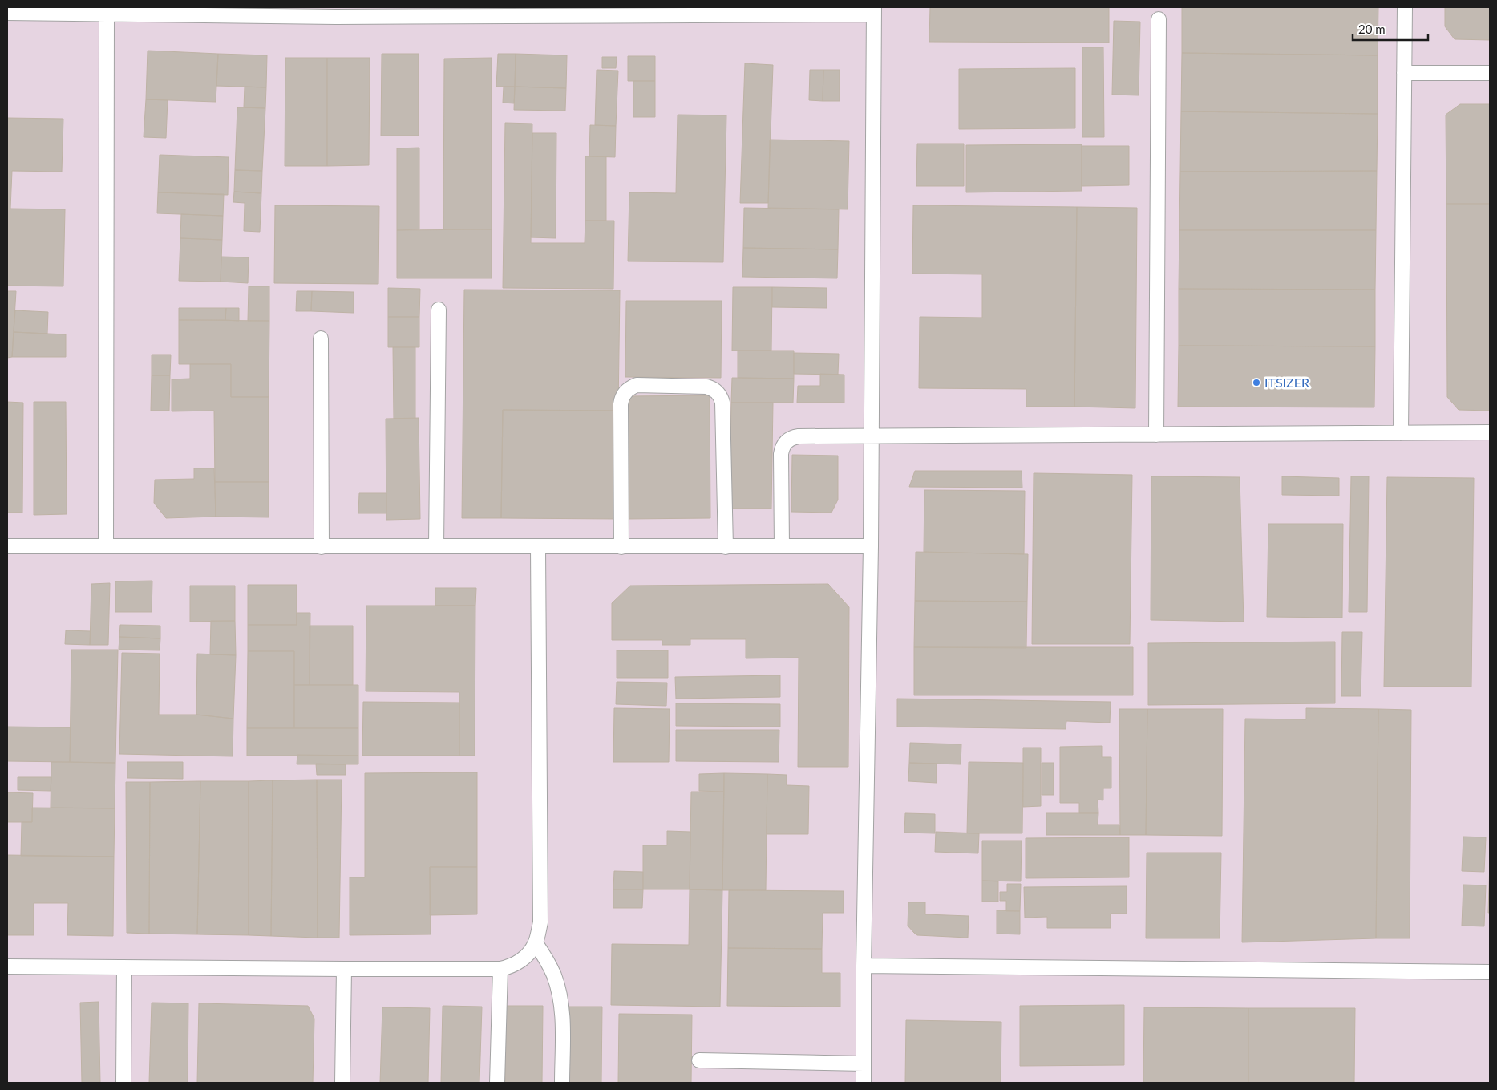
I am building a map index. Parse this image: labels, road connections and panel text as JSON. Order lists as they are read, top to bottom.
{
  "places": ["ITSIZER"],
  "scale_bar": "20 m"
}
